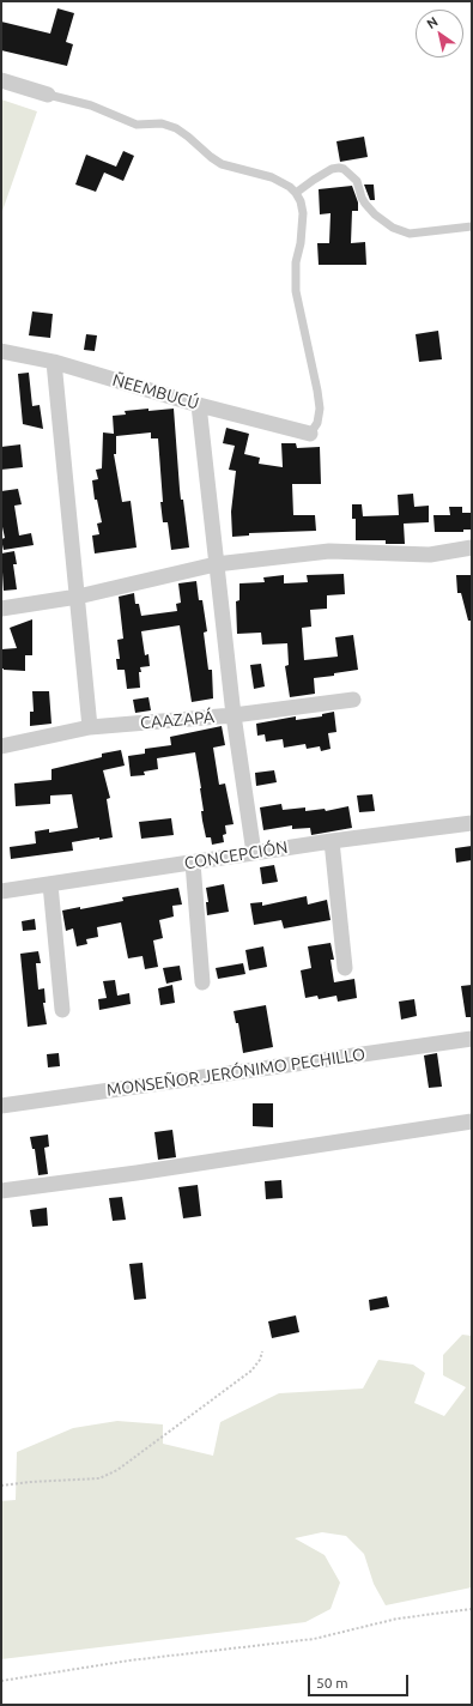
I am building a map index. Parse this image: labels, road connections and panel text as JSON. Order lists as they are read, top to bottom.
{
  "streets": {
    "street": [
      "ÑEEMBUCÚ",
      "CAAZAPÁ",
      "CONCEPCIÓN",
      "MONSEÑOR JERÓNIMO PECHILLO"
    ]
  },
  "scale_bar": "50 m",
  "north": "top left"
}
